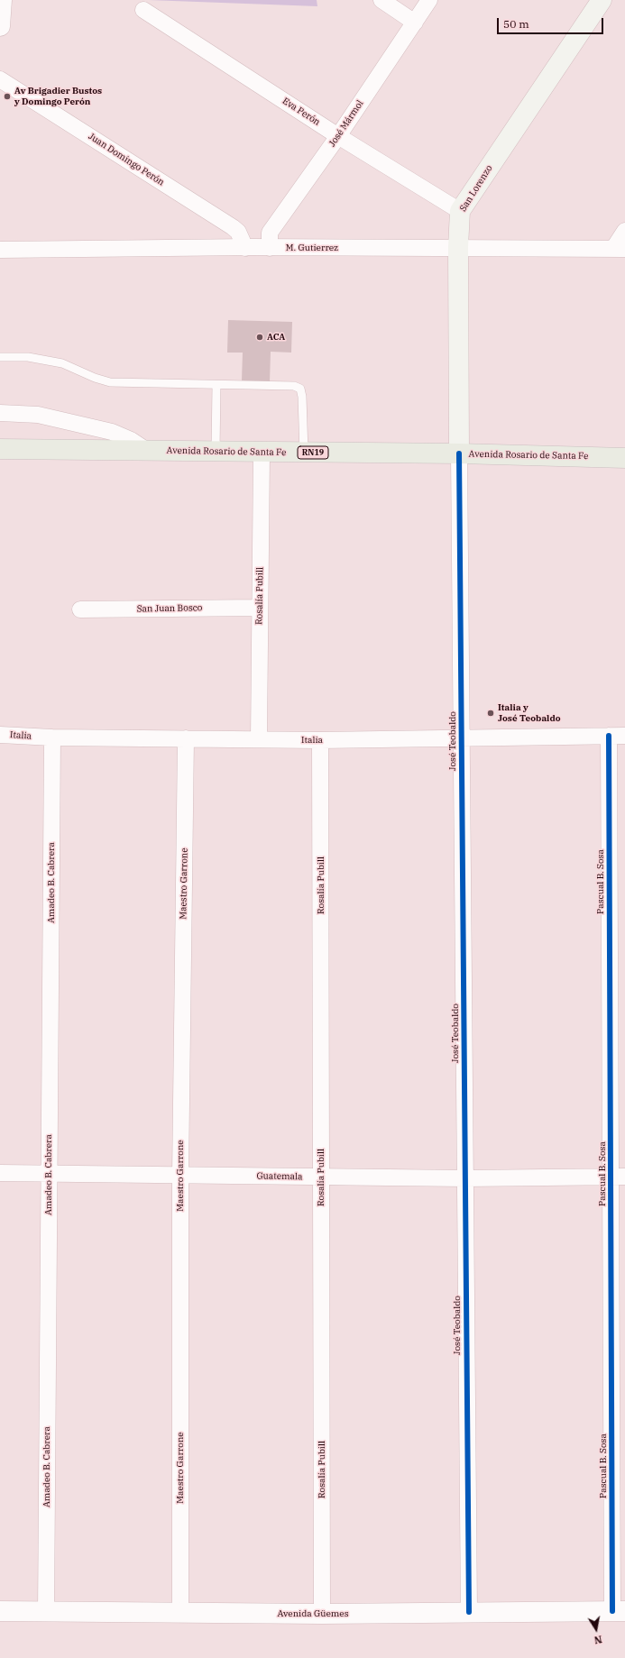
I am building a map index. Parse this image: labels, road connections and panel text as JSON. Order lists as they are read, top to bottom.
{
  "streets": {
    "main road": ["San Lorenzo", "Avenida Rosario de Santa Fe", "RN19"],
    "street": [
      "Eva Perón",
      "José Mármol",
      "Juan Domingo Perón",
      "M. Gutierrez",
      "Rosalía Pubill",
      "San Juan Bosco",
      "Italia",
      "José Teobaldo",
      "Pascual B. Sosa",
      "Amadeo B. Cabrera",
      "Maestro Garrone",
      "Guatemala",
      "Avenida Güemes"
    ]
  },
  "crossings": [
    ["Eva Perón", "José Mármol"],
    ["Eva Perón", "San Lorenzo"],
    ["José Mármol", "M. Gutierrez"],
    ["Juan Domingo Perón", "M. Gutierrez"],
    ["San Lorenzo", "M. Gutierrez"],
    ["San Lorenzo", "Avenida Rosario de Santa Fe"],
    ["San Lorenzo", "José Teobaldo"],
    ["Avenida Rosario de Santa Fe", "Rosalía Pubill"],
    ["Avenida Rosario de Santa Fe", "José Teobaldo"],
    ["Rosalía Pubill", "San Juan Bosco"],
    ["Rosalía Pubill", "Italia"],
    ["Rosalía Pubill", "Guatemala"],
    ["Rosalía Pubill", "Avenida Güemes"],
    ["Italia", "José Teobaldo"],
    ["Italia", "Pascual B. Sosa"],
    ["Italia", "Amadeo B. Cabrera"],
    ["Italia", "Maestro Garrone"],
    ["José Teobaldo", "Guatemala"],
    ["José Teobaldo", "Avenida Güemes"],
    ["Pascual B. Sosa", "Guatemala"],
    ["Pascual B. Sosa", "Avenida Güemes"],
    ["Amadeo B. Cabrera", "Guatemala"],
    ["Amadeo B. Cabrera", "Avenida Güemes"],
    ["Maestro Garrone", "Guatemala"],
    ["Maestro Garrone", "Avenida Güemes"]
  ],
  "places": ["Av Brigadier Bustos y Domingo Perón", "ACA", "Italia y José Teobaldo"],
  "scale_bar": "50 m",
  "north": "bottom"
}
